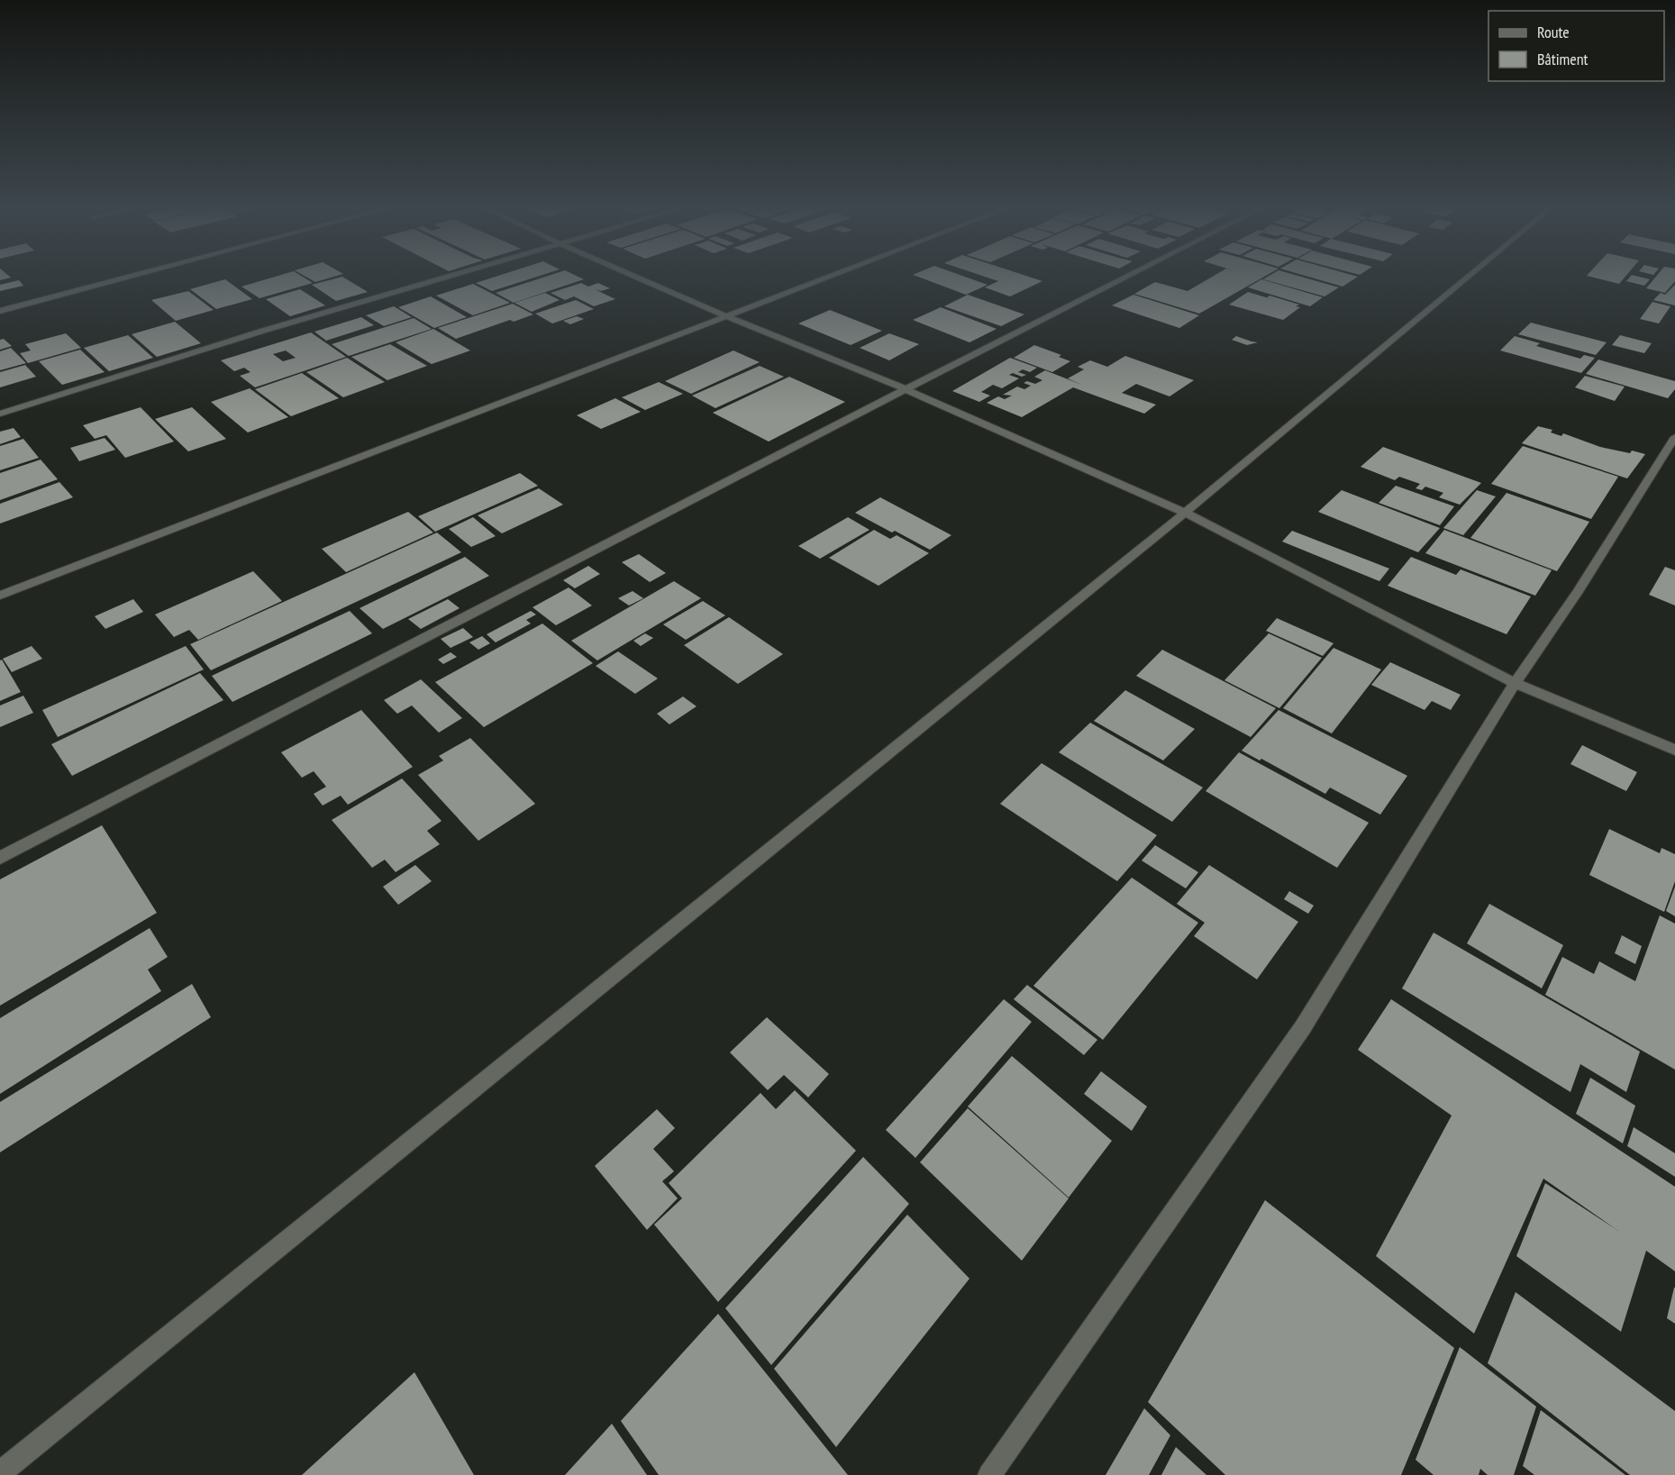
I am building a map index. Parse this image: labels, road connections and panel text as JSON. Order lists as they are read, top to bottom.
{
  "legend": ["Route", "Bâtiment"]
}
